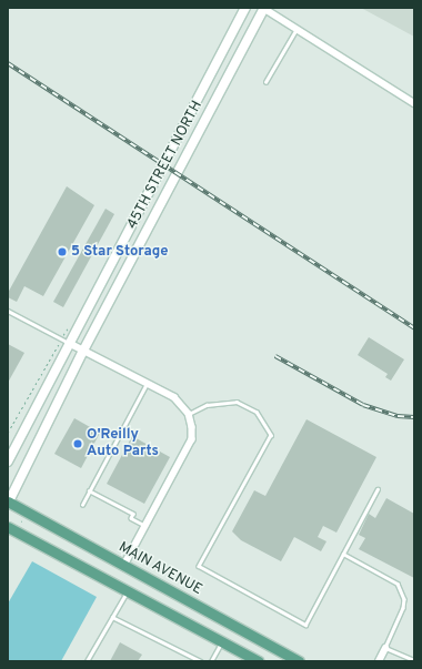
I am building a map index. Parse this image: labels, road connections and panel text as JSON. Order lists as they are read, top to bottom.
{
  "streets": {
    "main road": ["45TH STREET NORTH", "MAIN AVENUE"]
  },
  "crossings": [
    ["45TH STREET NORTH", "MAIN AVENUE"]
  ],
  "places": ["5 Star Storage", "O'Reilly Auto Parts"]
}
